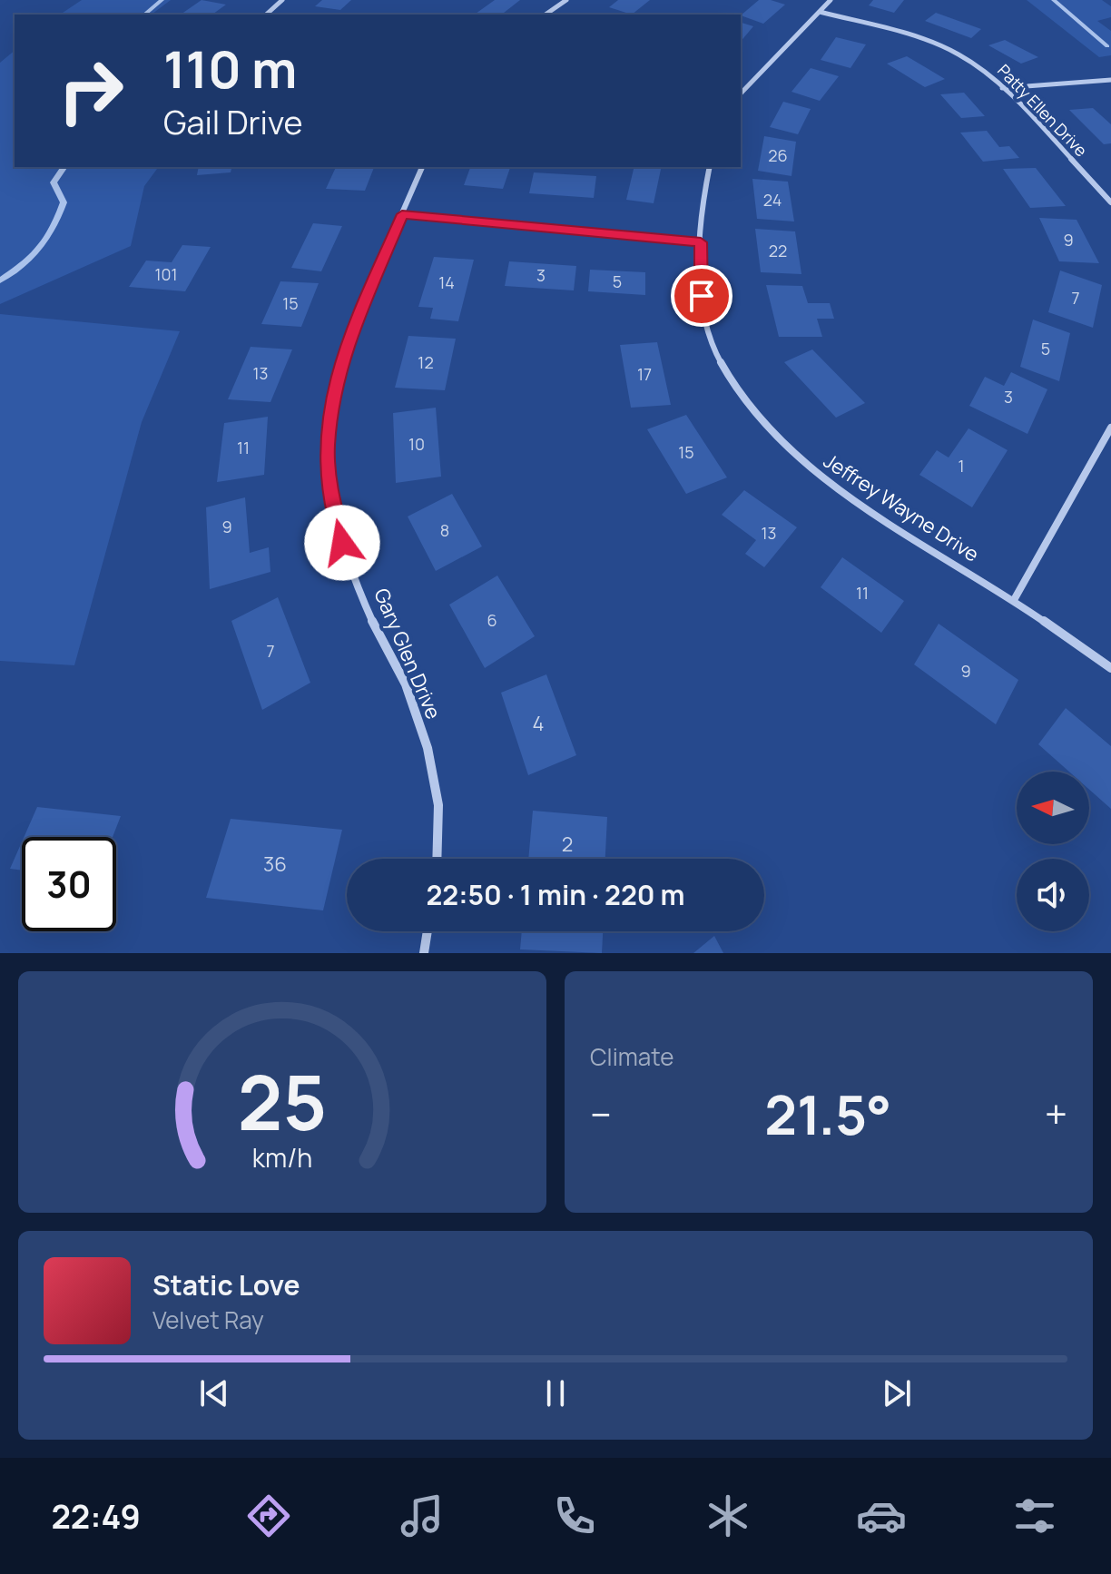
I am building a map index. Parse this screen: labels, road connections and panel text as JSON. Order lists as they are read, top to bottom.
{
  "streets": {
    "street": ["Patty Ellen Drive", "Jeffrey Wayne Drive", "Gary Glen Drive"]
  },
  "house_numbers": [
    "26",
    "24",
    "9",
    "22",
    "101",
    "3",
    "5",
    "14",
    "7",
    "15",
    "5",
    "12",
    "13",
    "17",
    "3",
    "10",
    "11",
    "15",
    "1",
    "9",
    "8",
    "13",
    "11",
    "6",
    "7",
    "9",
    "4",
    "2",
    "36"
  ],
  "north": "left",
  "page": {
    "turn": ["110 m", "Gail Drive"],
    "limit": "30",
    "trip": "22:50 · 1 min · 220 m",
    "tile": "Climate",
    "heat": ["−", "21.5°", "+"],
    "song": ["Static Love", "Velvet Ray"],
    "tabs": "22:49",
    "gauge": ["25", "km/h"]
  }
}
